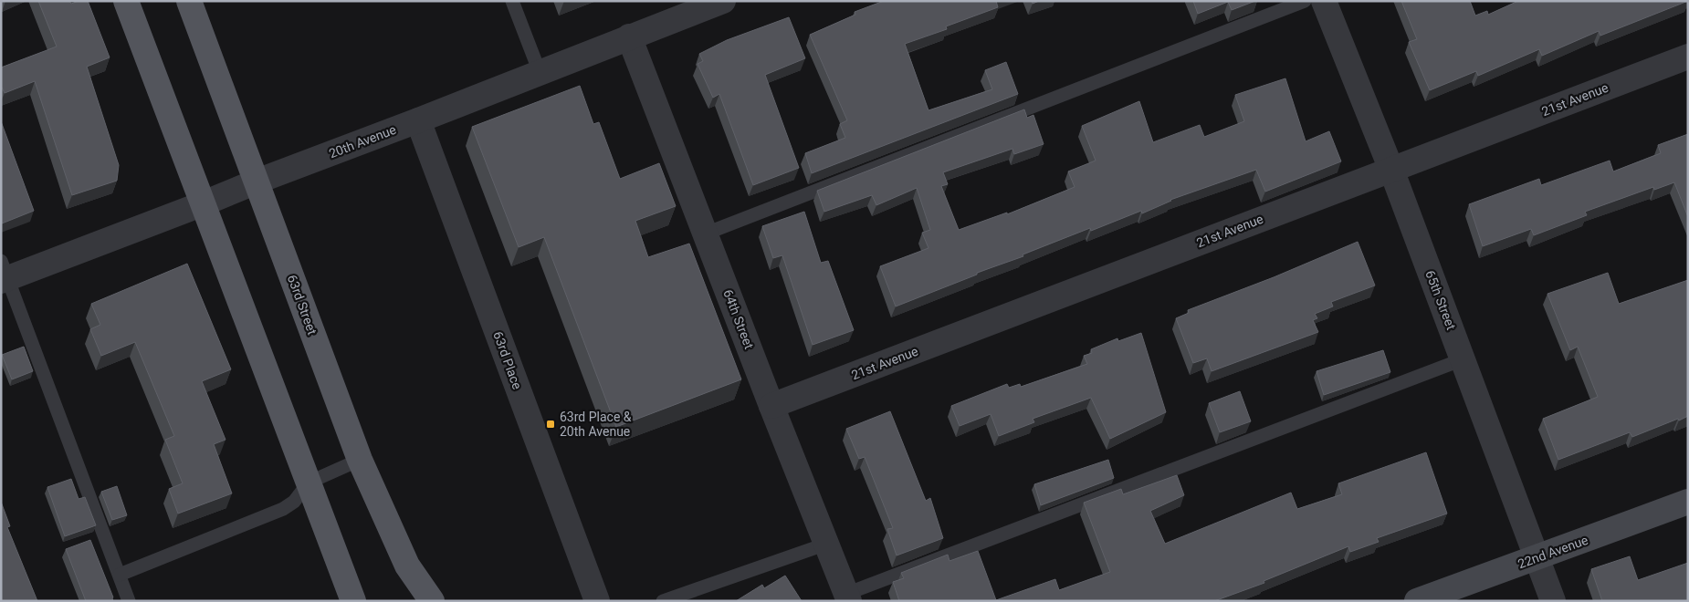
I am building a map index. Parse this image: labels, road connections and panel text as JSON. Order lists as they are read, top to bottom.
{
  "streets": {
    "main road": ["63rd Street"],
    "street": [
      "21st Avenue",
      "20th Avenue",
      "65th Street",
      "64th Street",
      "63rd Place",
      "22nd Avenue"
    ]
  },
  "crossings": [
    ["21st Avenue", "65th Street"],
    ["21st Avenue", "64th Street"],
    ["20th Avenue", "63rd Street"],
    ["20th Avenue", "64th Street"],
    ["20th Avenue", "63rd Place"],
    ["65th Street", "22nd Avenue"]
  ],
  "places": {
    "transit": ["63rd Place & 20th Avenue"]
  }
}
